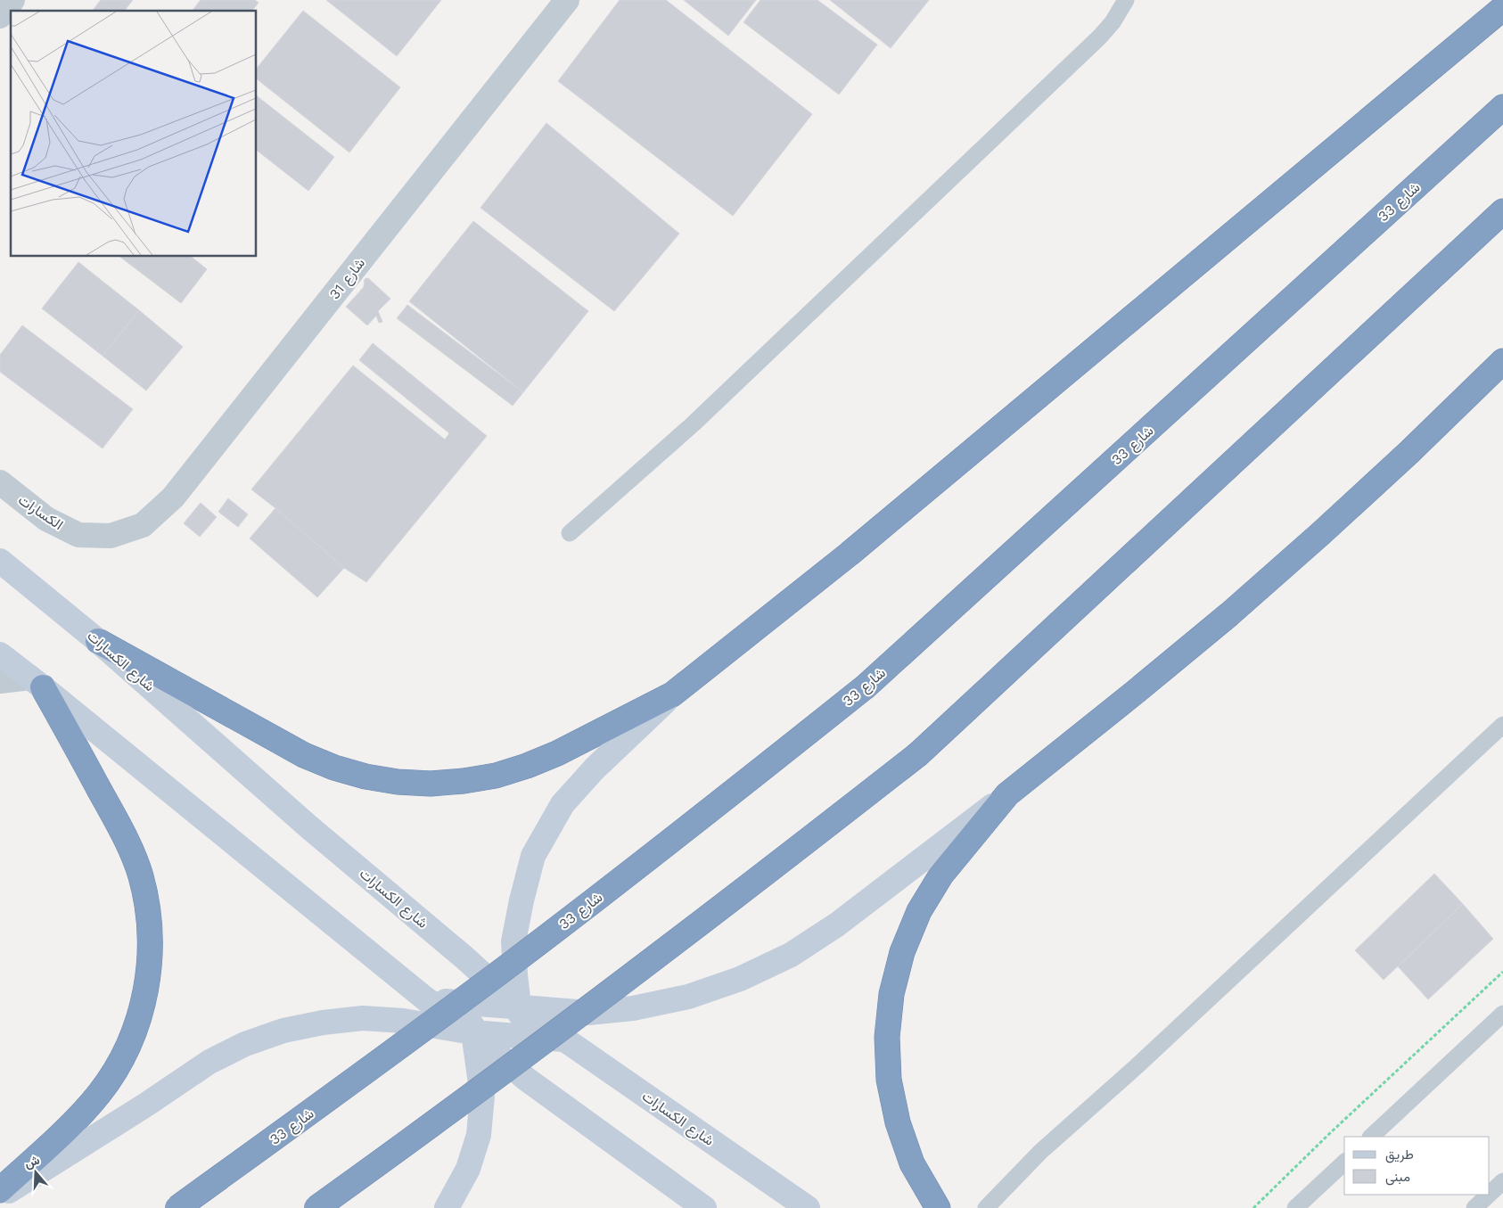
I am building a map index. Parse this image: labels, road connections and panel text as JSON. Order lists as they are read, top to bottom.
{
  "streets": {
    "highway": ["شارع 33"],
    "street": ["شارع 31", "الكسارات", "شارع الكسارات"]
  },
  "crossings": [
    ["شارع 31", "الكسارات"]
  ],
  "legend": ["طريق", "مبنى"],
  "north": "top"
}
